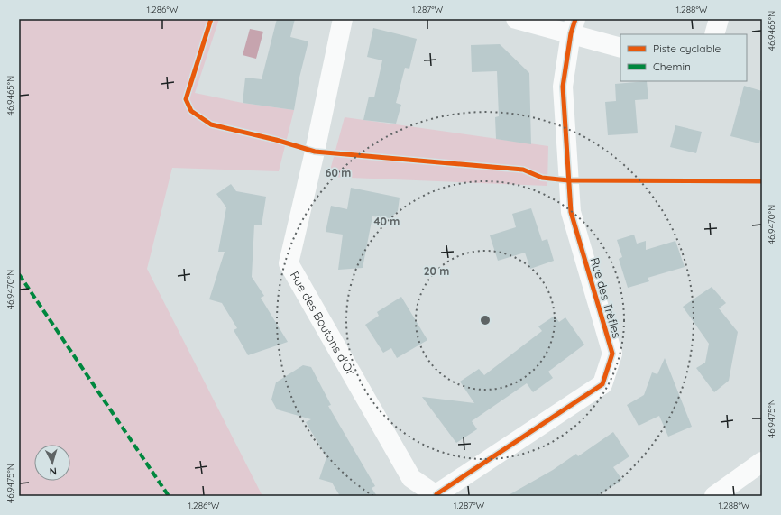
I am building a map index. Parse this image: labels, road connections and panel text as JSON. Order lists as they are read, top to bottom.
{
  "streets": {
    "street": ["Rue des Trèfles", "Rue des Boutons d'Or"]
  },
  "crossings": [
    ["Rue des Trèfles", "Rue des Boutons d'Or"]
  ],
  "legend": ["Piste cyclable", "Chemin"],
  "north": "bottom",
  "coordinates": [
    "1.286°W",
    "1.287°W",
    "1.288°W",
    "46.9465°N",
    "46.9470°N",
    "46.9475°N"
  ],
  "rings": ["60 m", "40 m", "20 m"]
}
